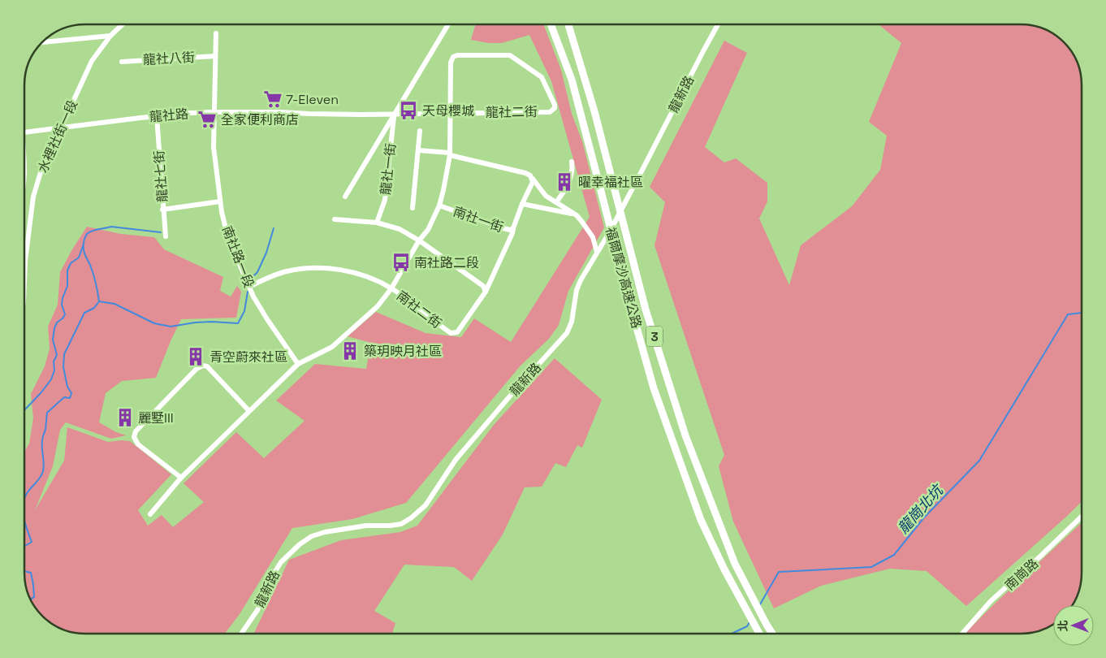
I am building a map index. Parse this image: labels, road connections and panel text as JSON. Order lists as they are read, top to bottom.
{
  "streets": {
    "highway": ["福爾摩沙高速公路", "3"],
    "street": [
      "龍社八街",
      "龍新路",
      "龍社二街",
      "龍社路",
      "水裡社街一段",
      "龍社一街",
      "龍社七街",
      "南社一街",
      "南社路一段",
      "南社二街",
      "南崗路"
    ]
  },
  "crossings": [
    ["龍社八街", "龍社路"],
    ["龍社八街", "南社路一段"],
    ["龍社二街", "龍社路"],
    ["龍社二街", "龍社一街"],
    ["龍社路", "水裡社街一段"],
    ["龍社路", "龍社一街"],
    ["龍社路", "龍社七街"],
    ["龍社路", "南社路一段"],
    ["南社一街", "南社二街"],
    ["南社路一段", "南社二街"]
  ],
  "water": ["龍崗北坑"],
  "places": {
    "supermarket": ["7-Eleven", "全家便利商店"],
    "bus stop": ["天母櫻城", "南社路二段"],
    "building": [
      "曜幸福社區",
      "築玥映月社區",
      "青空蔚來社區",
      "麗墅III"
    ]
  },
  "north": "left"
}
